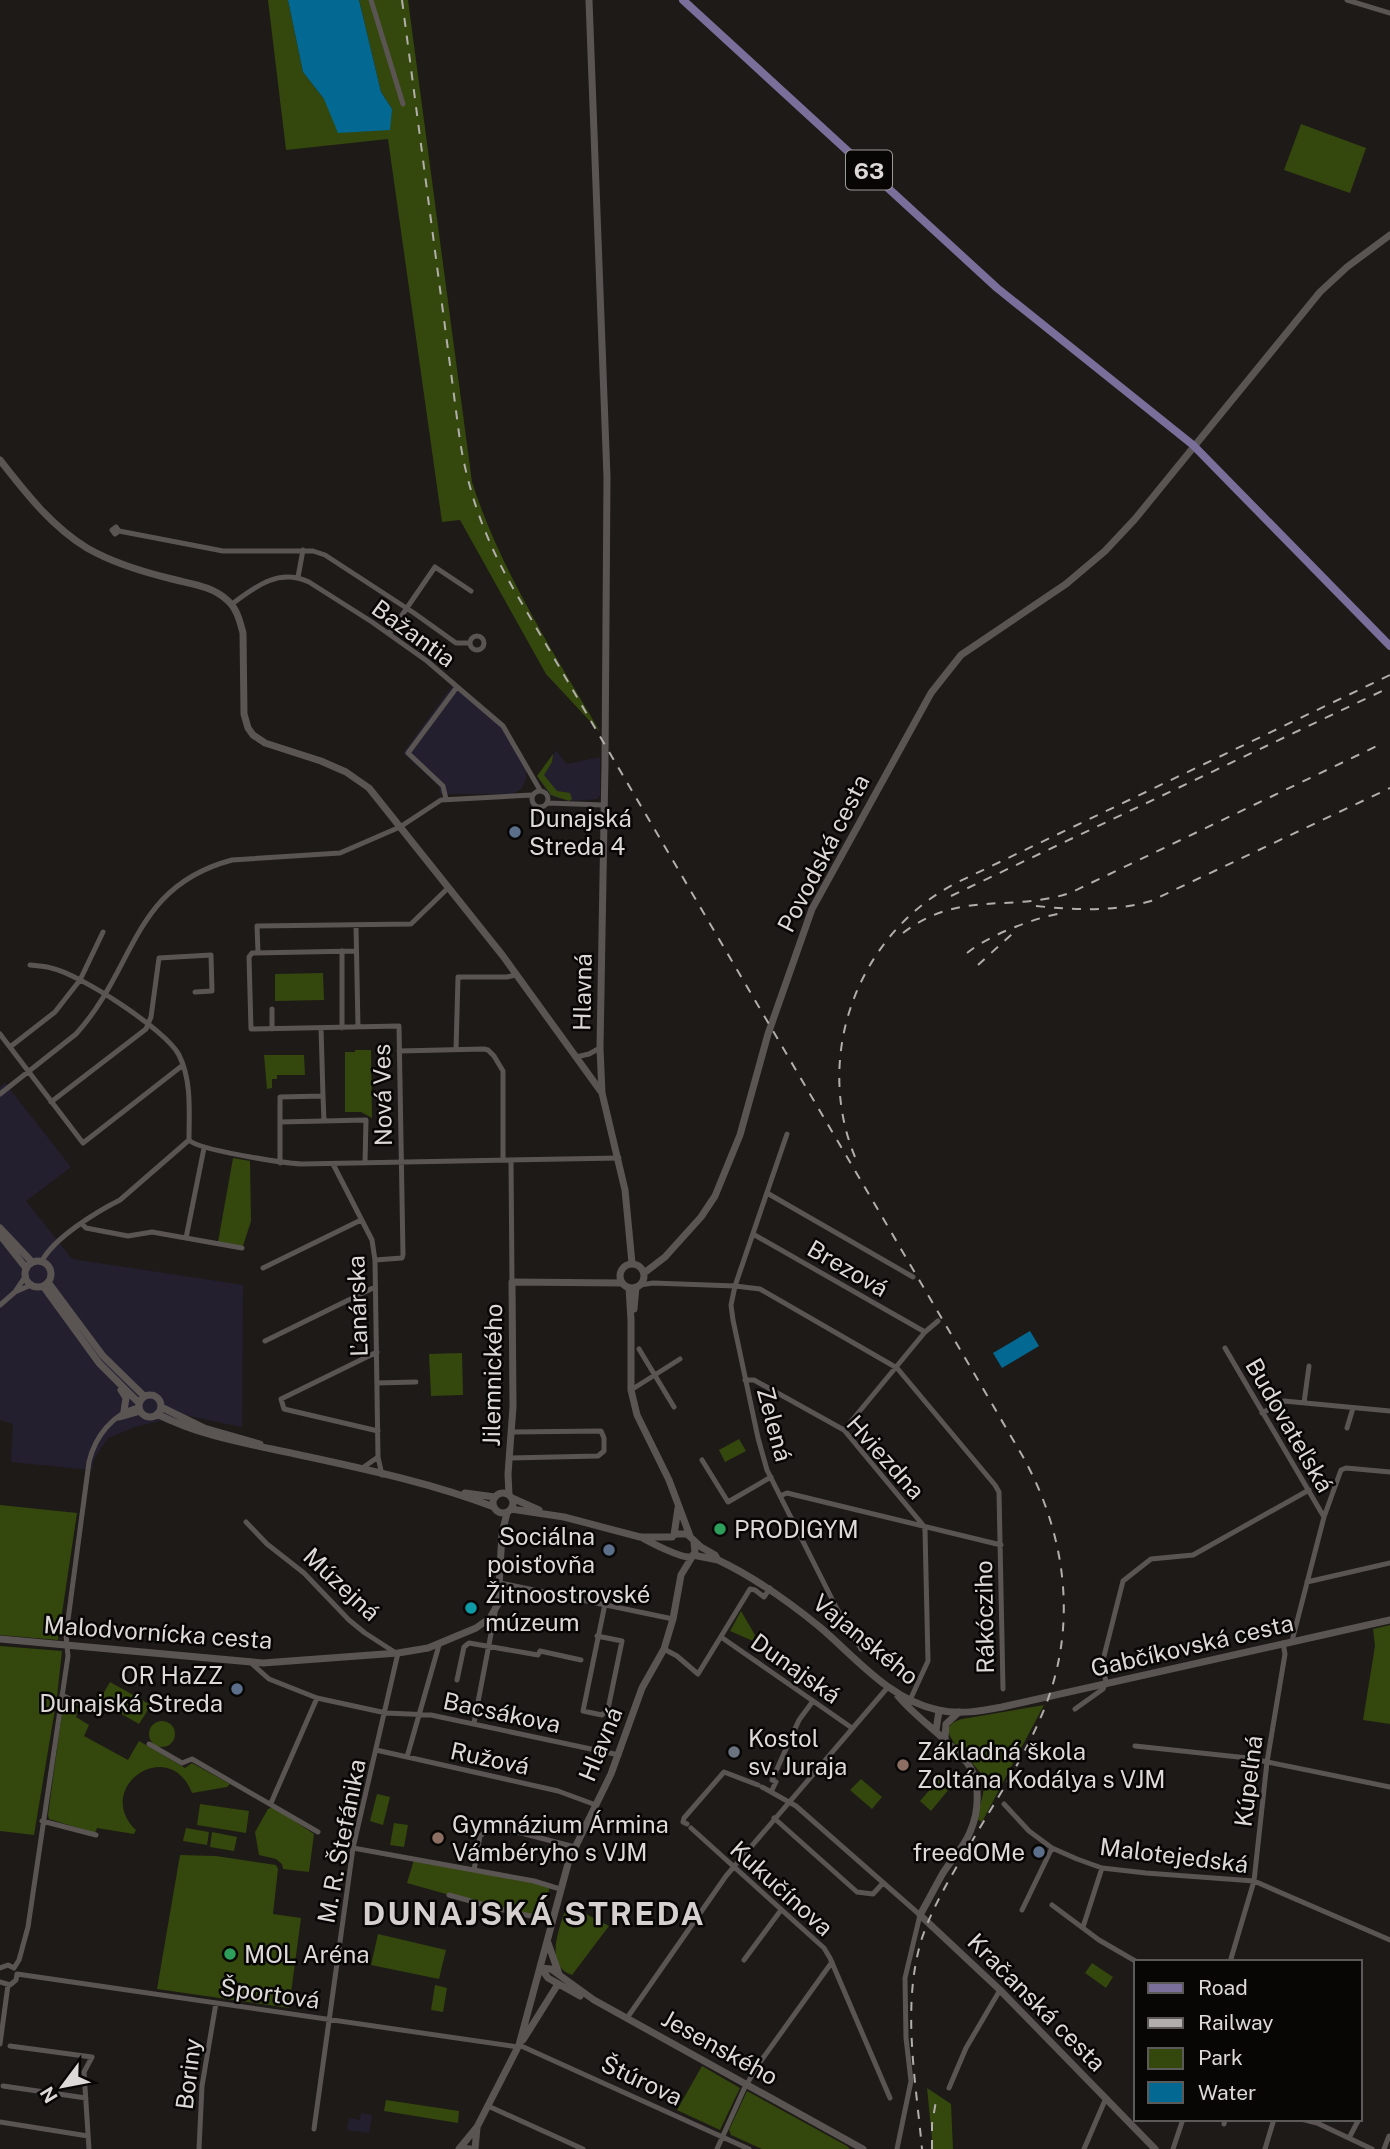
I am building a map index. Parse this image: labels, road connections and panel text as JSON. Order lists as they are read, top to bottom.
{
  "streets": {
    "main road": ["63"],
    "street": [
      "Bažantia",
      "Povodská cesta",
      "Hlavná",
      "Nová Ves",
      "Brezová",
      "Ľanárska",
      "Jilemnického",
      "Zelená",
      "Budovateľská",
      "Hviezdna",
      "Múzejná",
      "Rákócziho",
      "Malodvornícka cesta",
      "Vajanského",
      "Gabčíkovská cesta",
      "Dunajská",
      "Bacsákova",
      "Ružová",
      "Kúpeľná",
      "M. R. Štefánika",
      "Malotejedská",
      "Kukučínova",
      "Športová",
      "Kračanská cesta",
      "Jesenského",
      "Boriny",
      "Štúrova"
    ]
  },
  "crossings": [
    ["63", "Povodská cesta"],
    ["Hlavná", "Jilemnického"],
    ["Hlavná", "Dunajská"],
    ["Hlavná", "Bacsákova"],
    ["Hlavná", "Ružová"],
    ["Hlavná", "Športová"],
    ["Hlavná", "Jesenského"],
    ["Hlavná", "Štúrova"],
    ["Nová Ves", "Ľanárska"],
    ["Brezová", "Zelená"],
    ["Zelená", "Hviezdna"],
    ["Budovateľská", "Gabčíkovská cesta"],
    ["Budovateľská", "Kúpeľná"],
    ["Múzejná", "Malodvornícka cesta"],
    ["Múzejná", "M. R. Štefánika"],
    ["Malodvornícka cesta", "Bacsákova"],
    ["Malodvornícka cesta", "M. R. Štefánika"],
    ["Vajanského", "Gabčíkovská cesta"],
    ["Vajanského", "Dunajská"],
    ["Gabčíkovská cesta", "Kúpeľná"],
    ["Bacsákova", "Ružová"],
    ["Bacsákova", "M. R. Štefánika"],
    ["Ružová", "M. R. Štefánika"],
    ["Kúpeľná", "Malotejedská"],
    ["M. R. Štefánika", "Športová"],
    ["Športová", "Boriny"],
    ["Športová", "Štúrova"]
  ],
  "districts": ["DUNAJSKÁ STREDA"],
  "places": [
    "Dunajská Streda 4",
    "PRODIGYM",
    "Sociálna poisťovňa",
    "Žitnoostrovské múzeum",
    "OR HaZZ Dunajská Streda",
    "Kostol sv. Juraja",
    "Základná škola Zoltána Kodálya s VJM",
    "Gymnázium Ármina Vámbéryho s VJM",
    "freedOMe",
    "MOL Aréna"
  ],
  "legend": [
    "Road",
    "Railway",
    "Park",
    "Water"
  ],
  "north": "bottom left"
}
